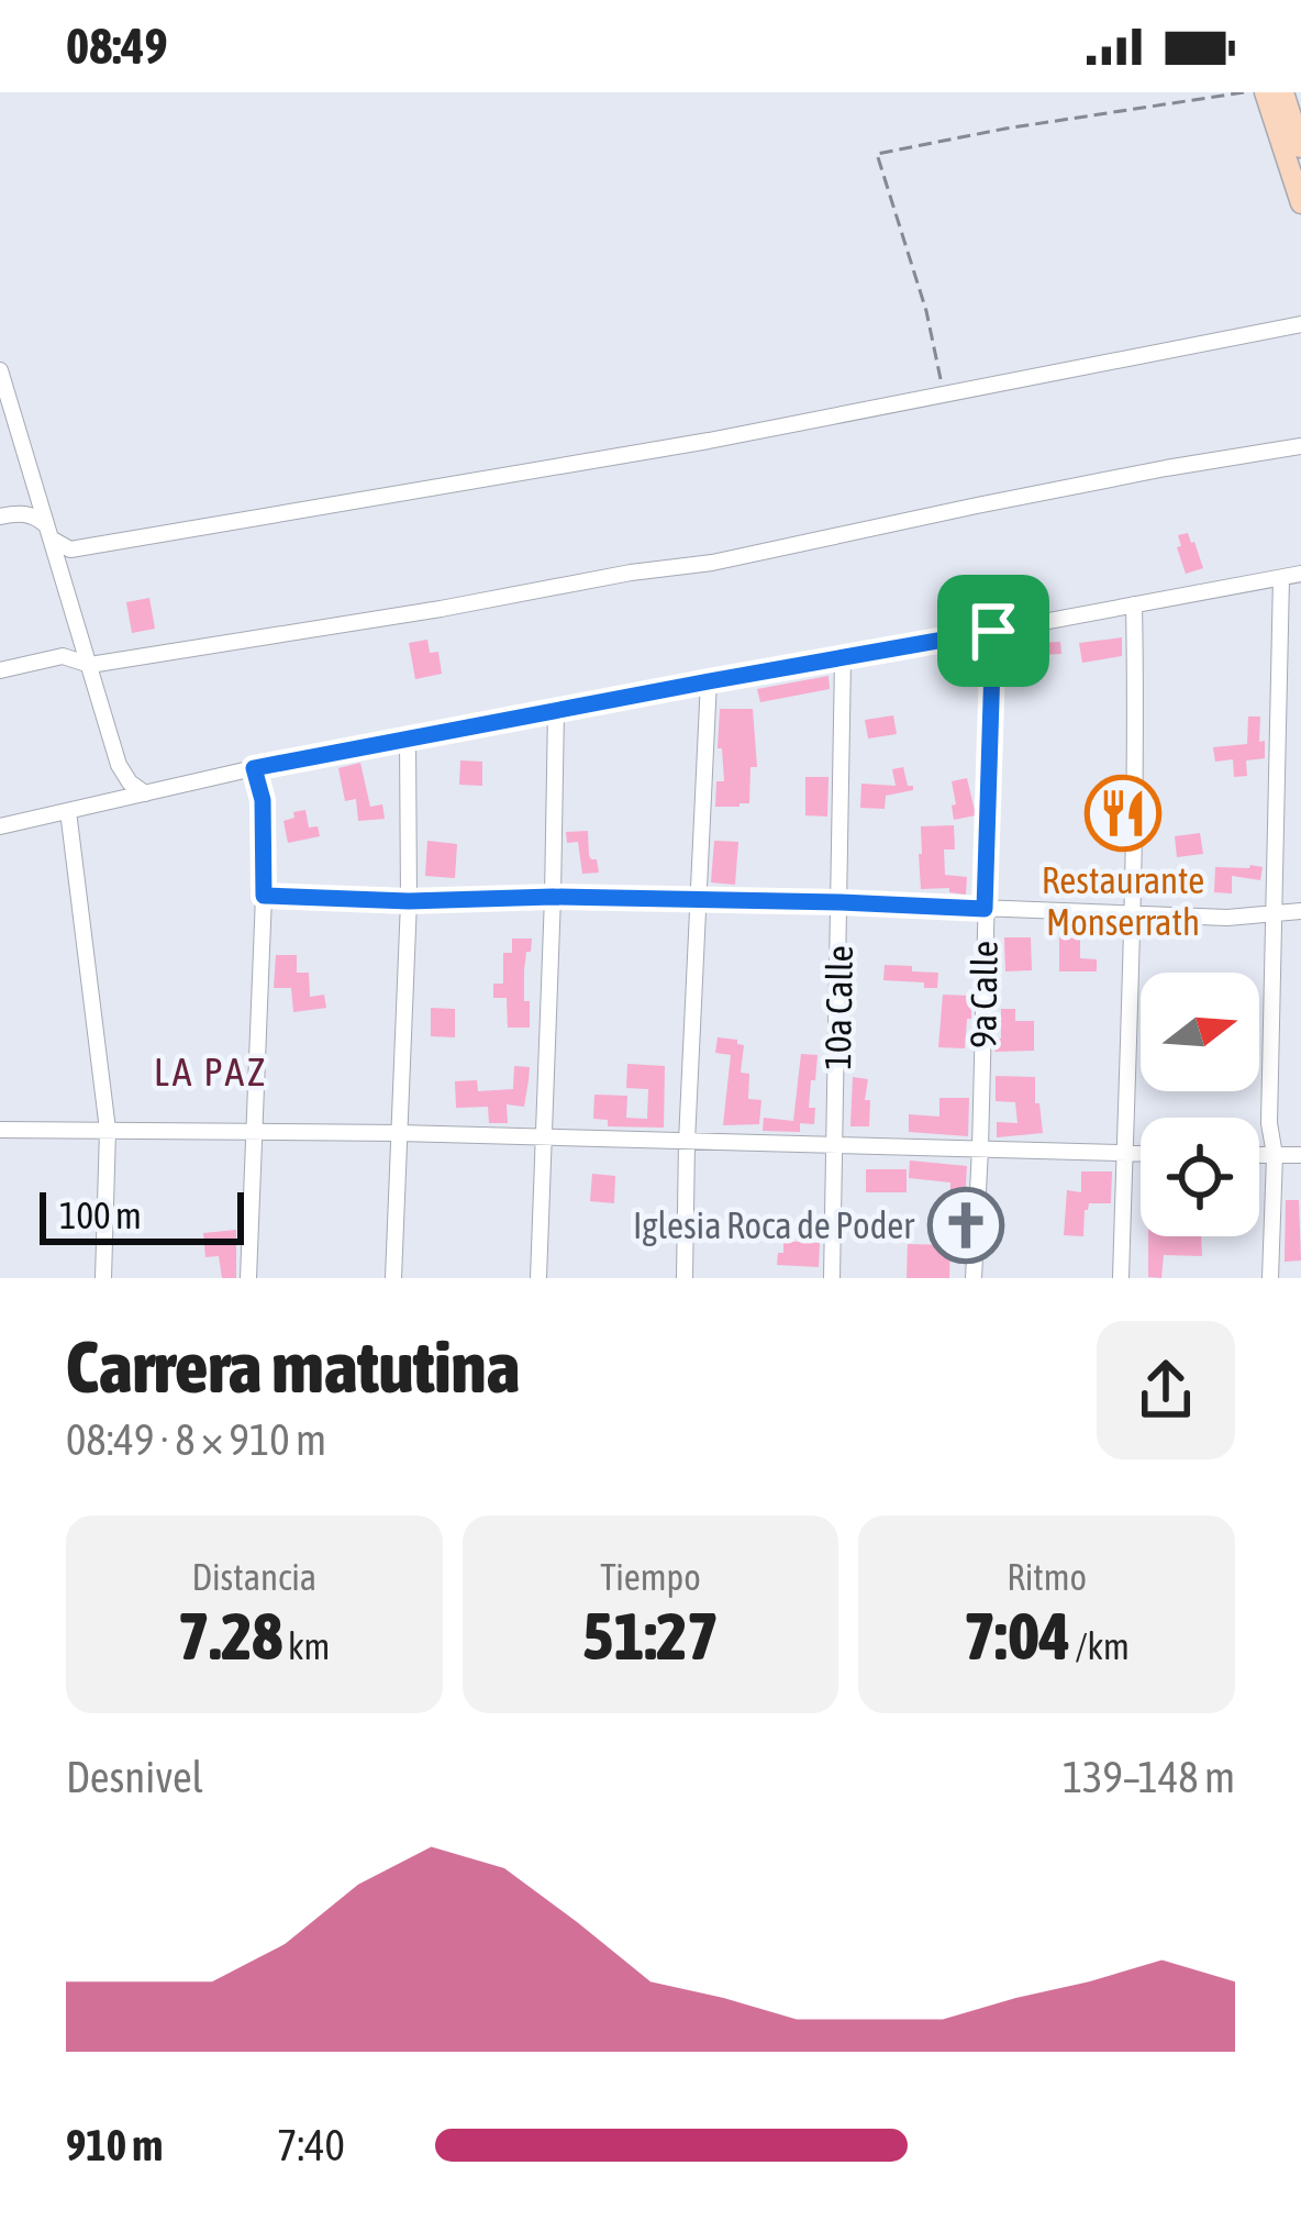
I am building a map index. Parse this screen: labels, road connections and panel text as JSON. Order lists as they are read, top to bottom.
{
  "streets": {
    "street": ["9a Calle", "10a Calle"]
  },
  "districts": ["LA PAZ"],
  "places": {
    "restaurant": ["Restaurante Monserrath"],
    "church": ["Iglesia Roca de Poder"]
  },
  "scale_bar": "100 m",
  "north": "right",
  "page": {
    "status": "08:49",
    "scale": "100 m",
    "heading": ["Carrera matutina", "08:49 · 8 × 910 m"],
    "stats": [
      ["Distancia", "7.28 km"],
      ["Tiempo", "51:27"],
      ["Ritmo", "7:04 /km"]
    ],
    "chart": ["Desnivel", "139–148 m"],
    "list": [
      {
        "name": "910 m",
        "note": "7:40"
      }
    ]
  }
}
